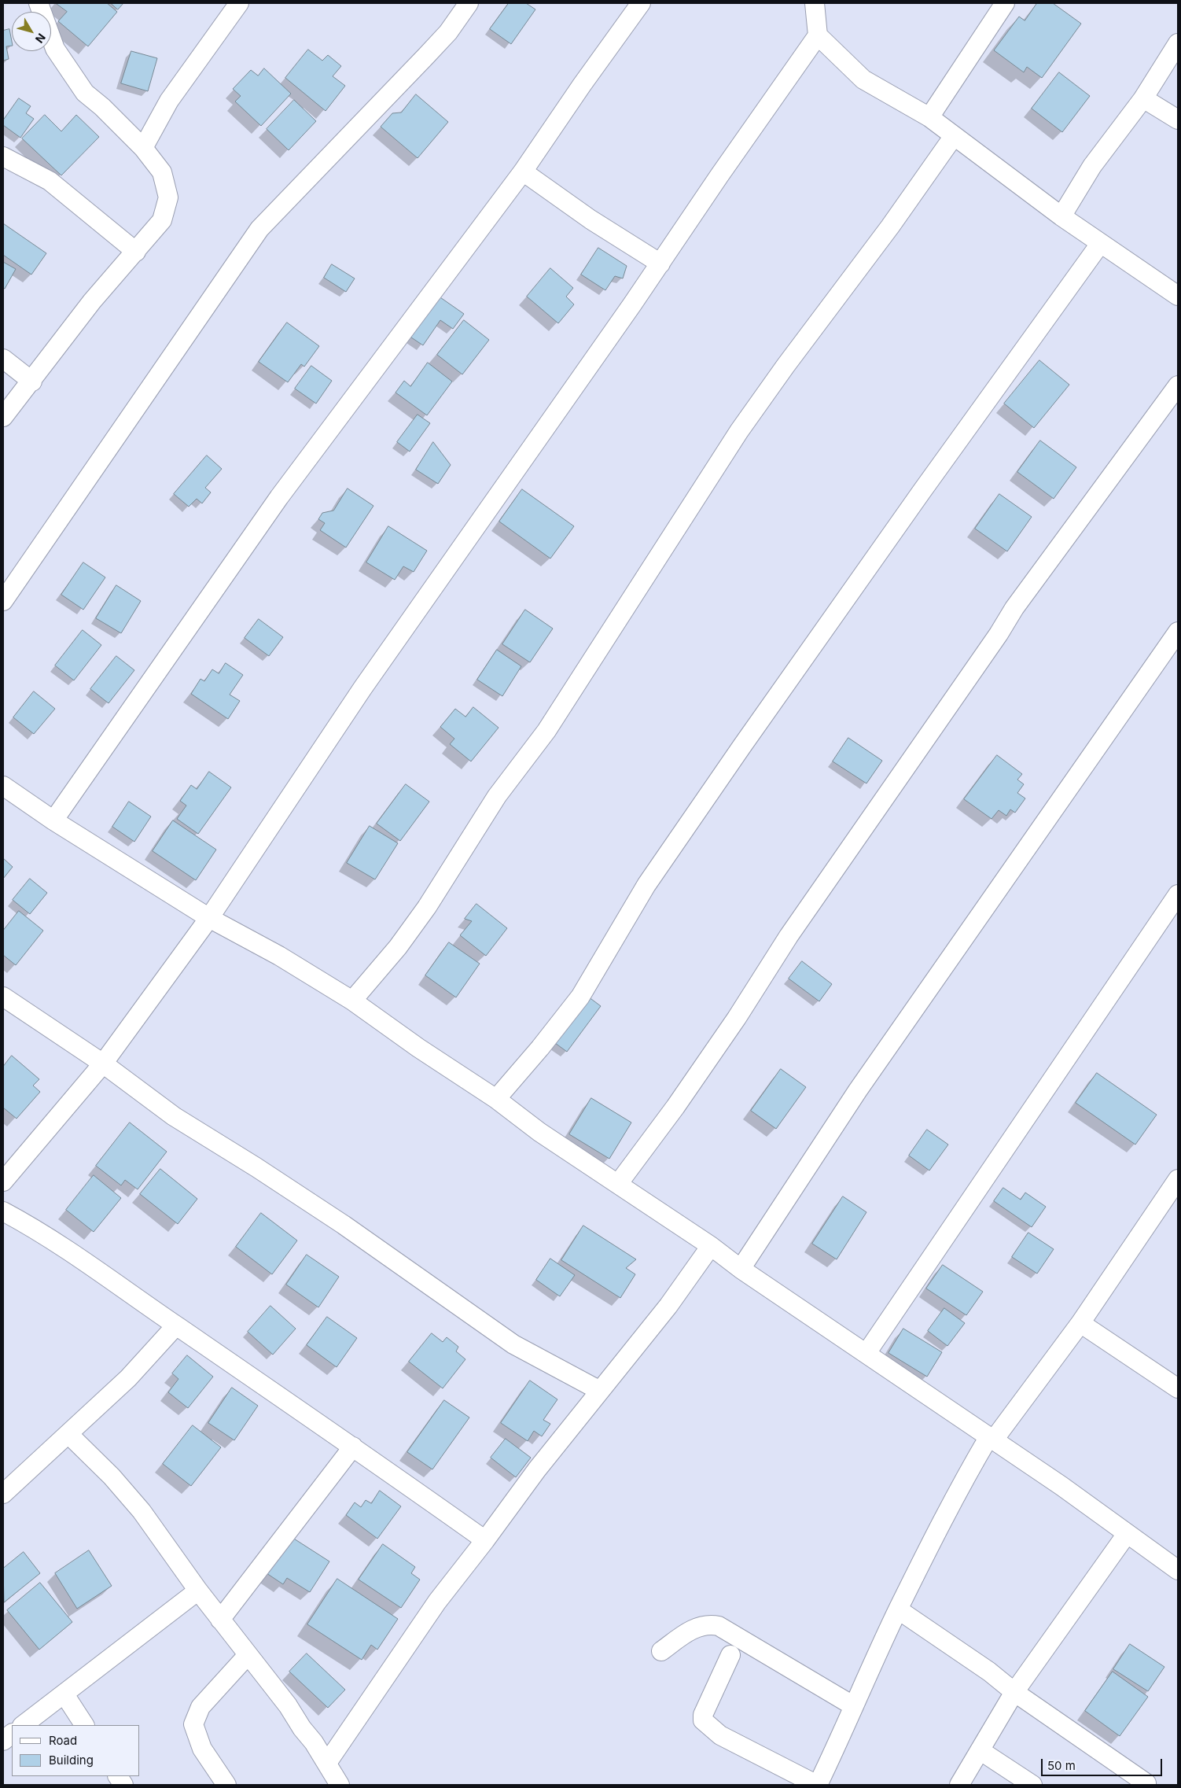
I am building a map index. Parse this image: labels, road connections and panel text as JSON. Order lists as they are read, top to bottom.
{
  "legend": ["Road", "Building"],
  "scale_bar": "50 m",
  "north": "bottom right"
}
